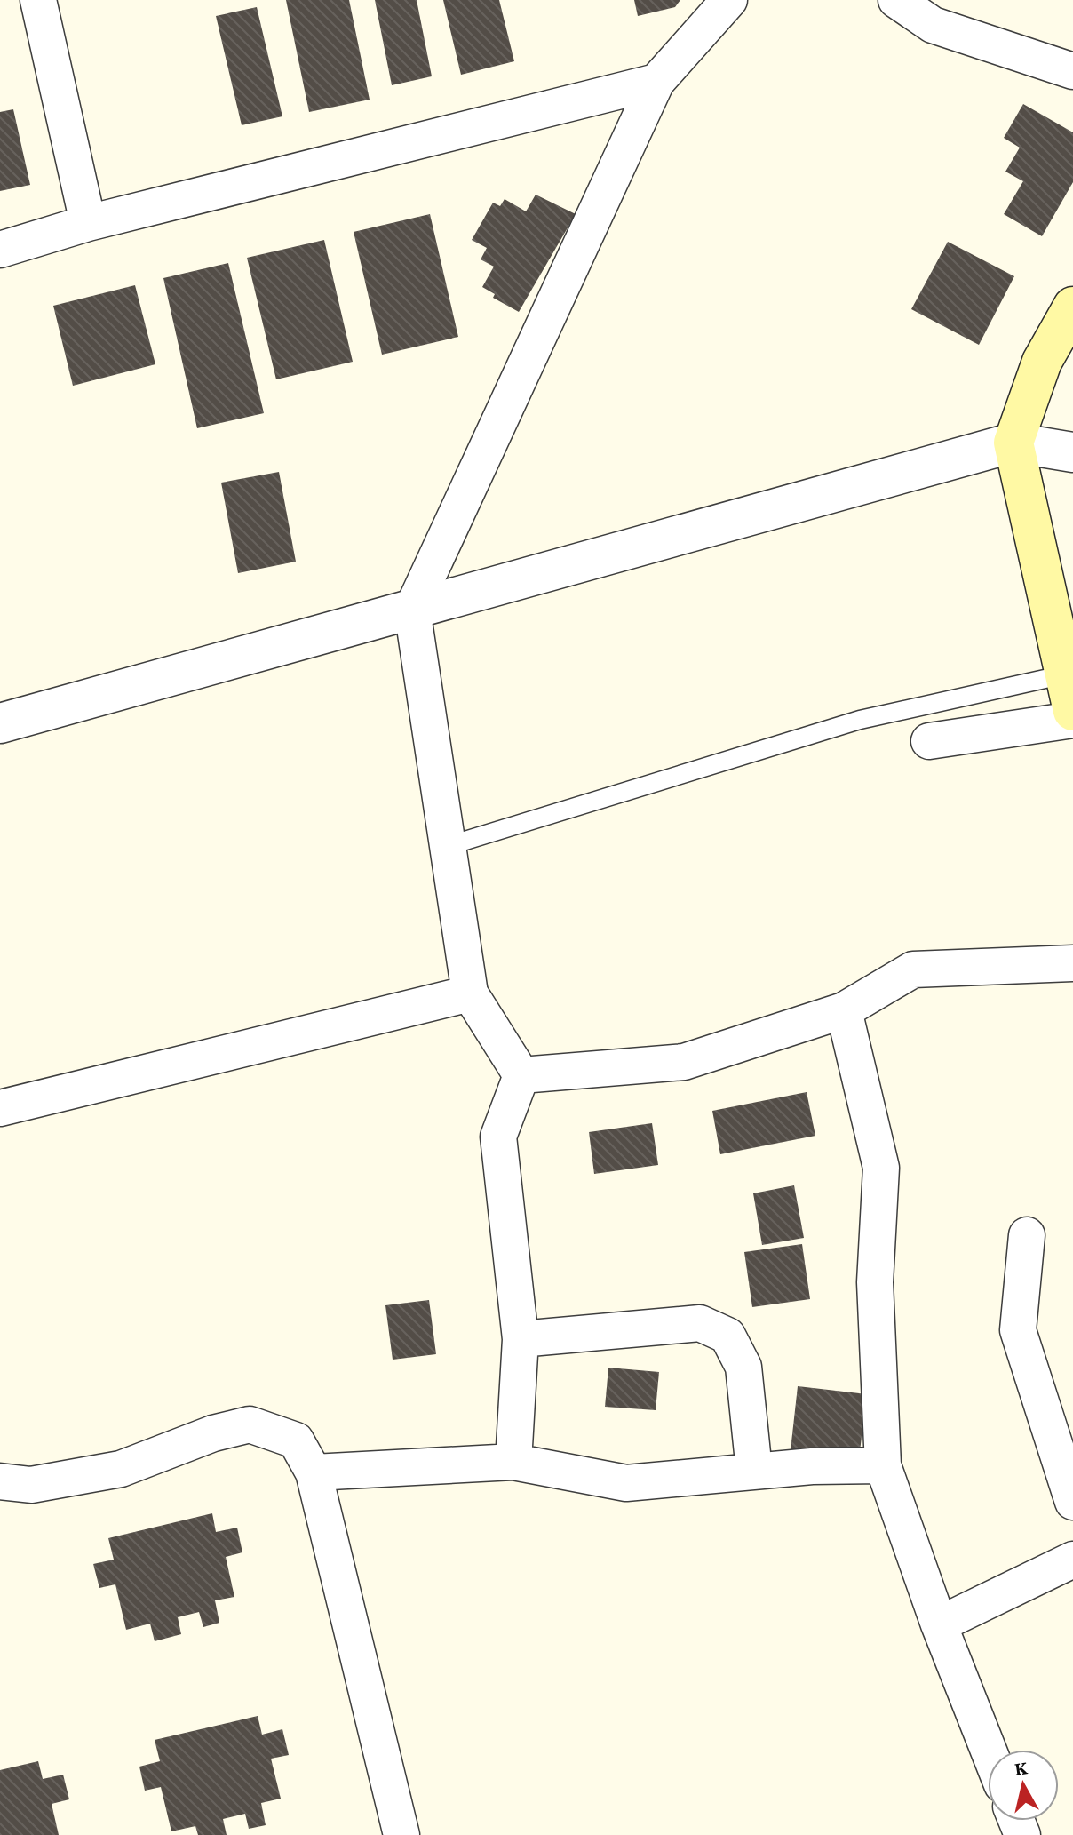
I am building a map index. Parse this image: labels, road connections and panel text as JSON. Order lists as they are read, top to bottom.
{
  "north": "top"
}
